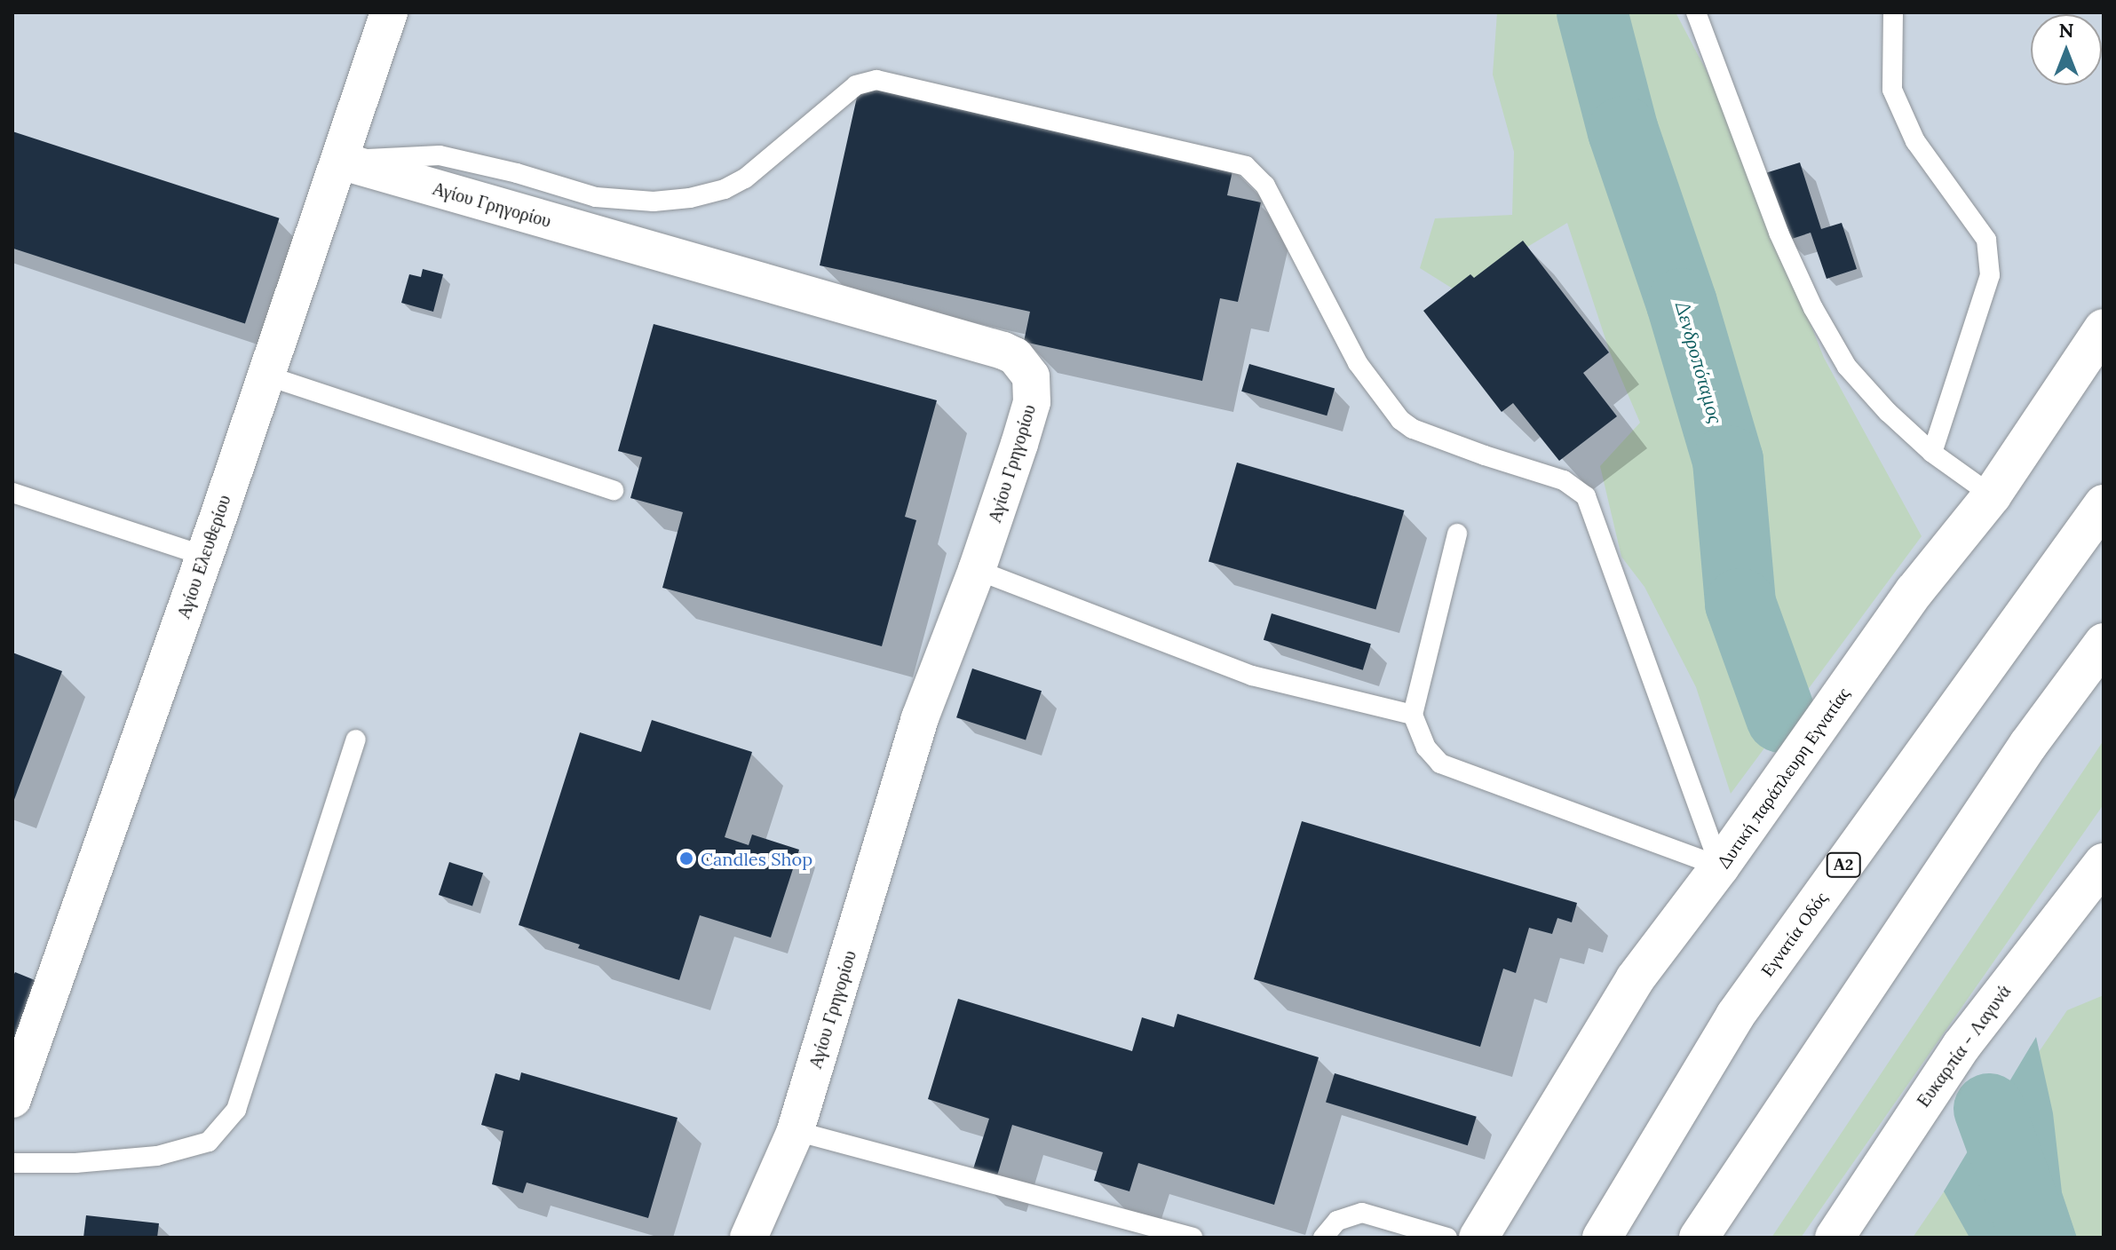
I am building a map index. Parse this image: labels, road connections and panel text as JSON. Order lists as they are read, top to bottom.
{
  "streets": {
    "main road": [
      "Δυτική παράπλευρη Εγνατίας",
      "Α2",
      "Εγνατία Οδός",
      "Ευκαρπία - Λαγυνά"
    ],
    "street": ["Αγίου Γρηγορίου", "Αγίου Ελευθερίου"]
  },
  "crossings": [
    ["Αγίου Γρηγορίου", "Αγίου Ελευθερίου"]
  ],
  "water": ["Δενδροπόταμος"],
  "places": ["Candles Shop"],
  "north": "top"
}
